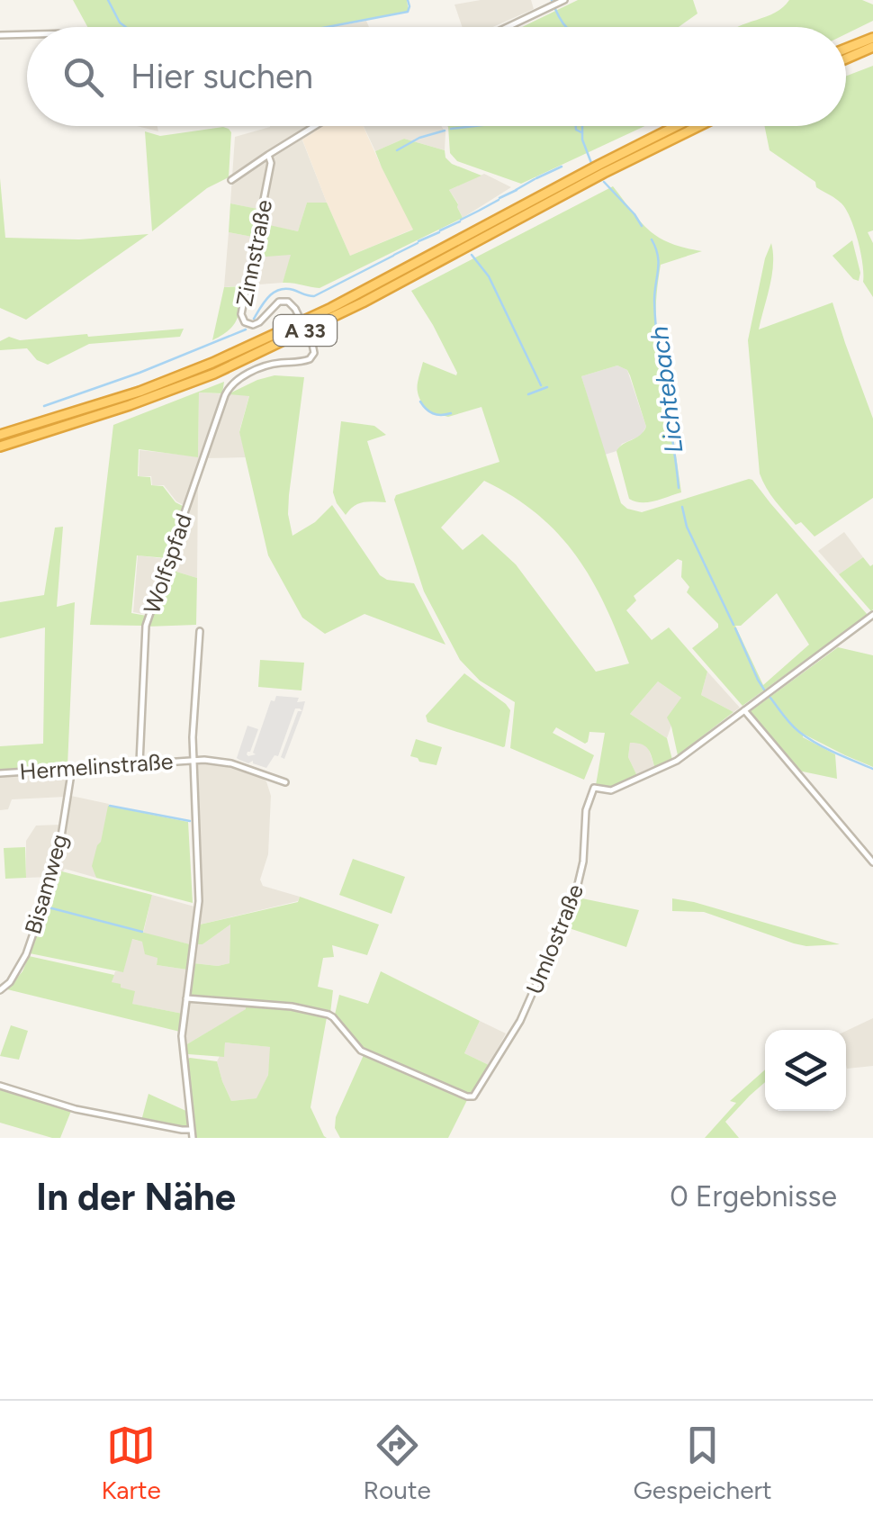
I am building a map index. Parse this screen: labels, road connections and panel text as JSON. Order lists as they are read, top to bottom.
{
  "streets": {
    "highway": ["A 33"],
    "street": [
      "Zinnstraße",
      "Wolfspfad",
      "Hermelinstraße",
      "Bisamweg",
      "Umlostraße"
    ]
  },
  "crossings": [
    ["Zinnstraße", "Wolfspfad"],
    ["Wolfspfad", "Hermelinstraße"],
    ["Hermelinstraße", "Bisamweg"]
  ],
  "water": ["Lichtebach"],
  "page": {
    "search": "Hier suchen",
    "heading": ["In der Nähe", "0 Ergebnisse"],
    "nav": ["Karte", "Route", "Gespeichert"]
  }
}
